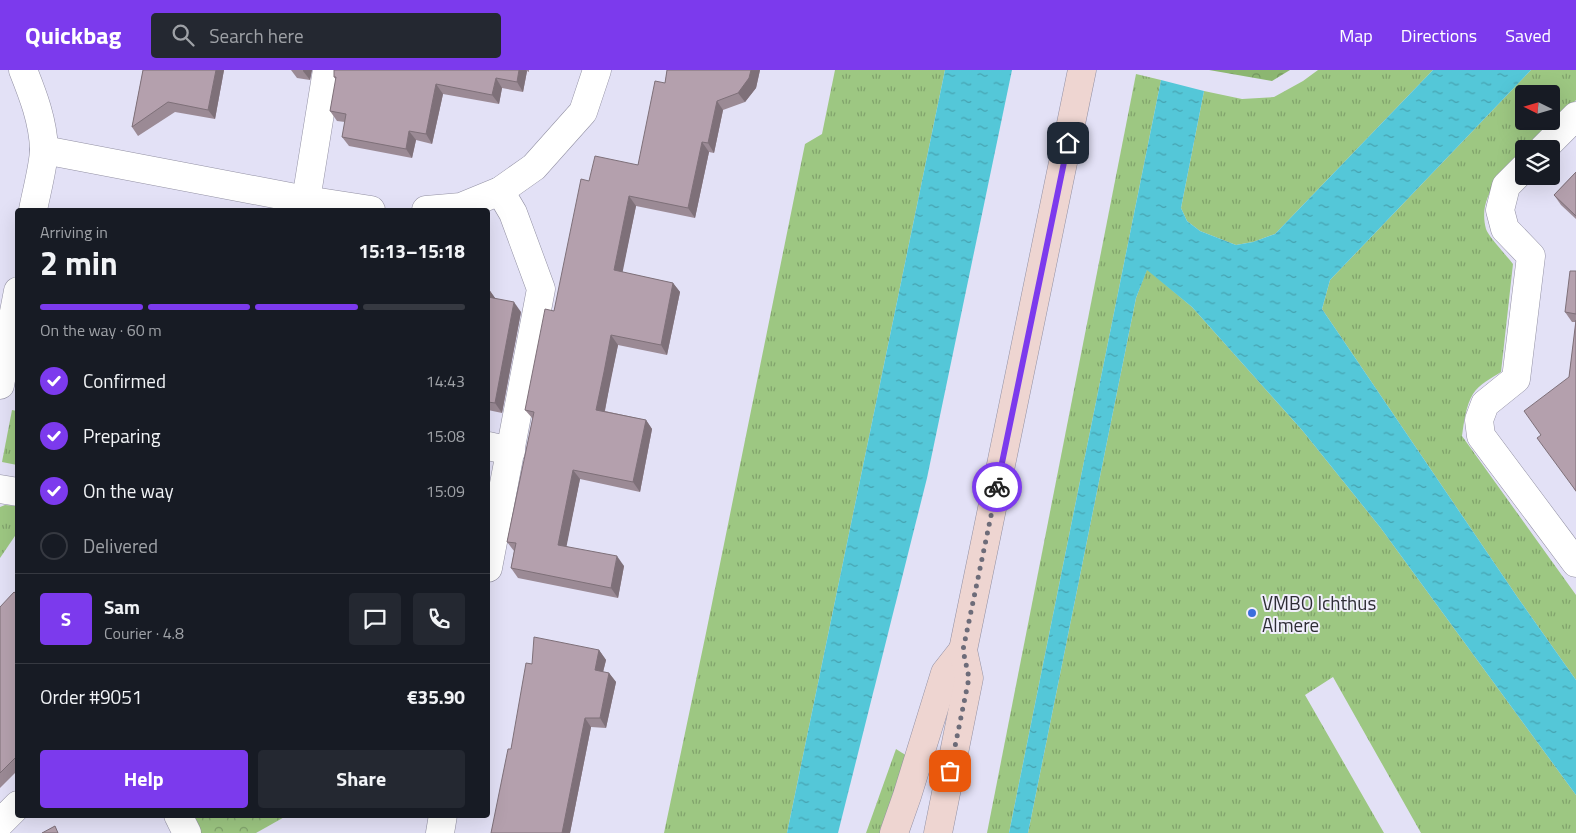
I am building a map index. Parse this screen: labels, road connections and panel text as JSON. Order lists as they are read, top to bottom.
{
  "places": ["VMBO Ichthus Almere"],
  "north": "left",
  "page": {
    "header": "Quickbag",
    "search": "Search here",
    "nav": ["Map", "Directions", "Saved"],
    "heading": ["2 min", "Arriving in", "15:13–15:18"],
    "panel": [
      "Sam",
      "Courier · 4.8",
      "Order #9051",
      "€35.90"
    ],
    "bar": "On the way · 60 m",
    "list": [
      ["Confirmed", "14:43"],
      ["Preparing", "15:08"],
      ["On the way", "15:09"],
      "Delivered"
    ],
    "round": "S",
    "buttons": ["Help", "Share"]
  }
}
